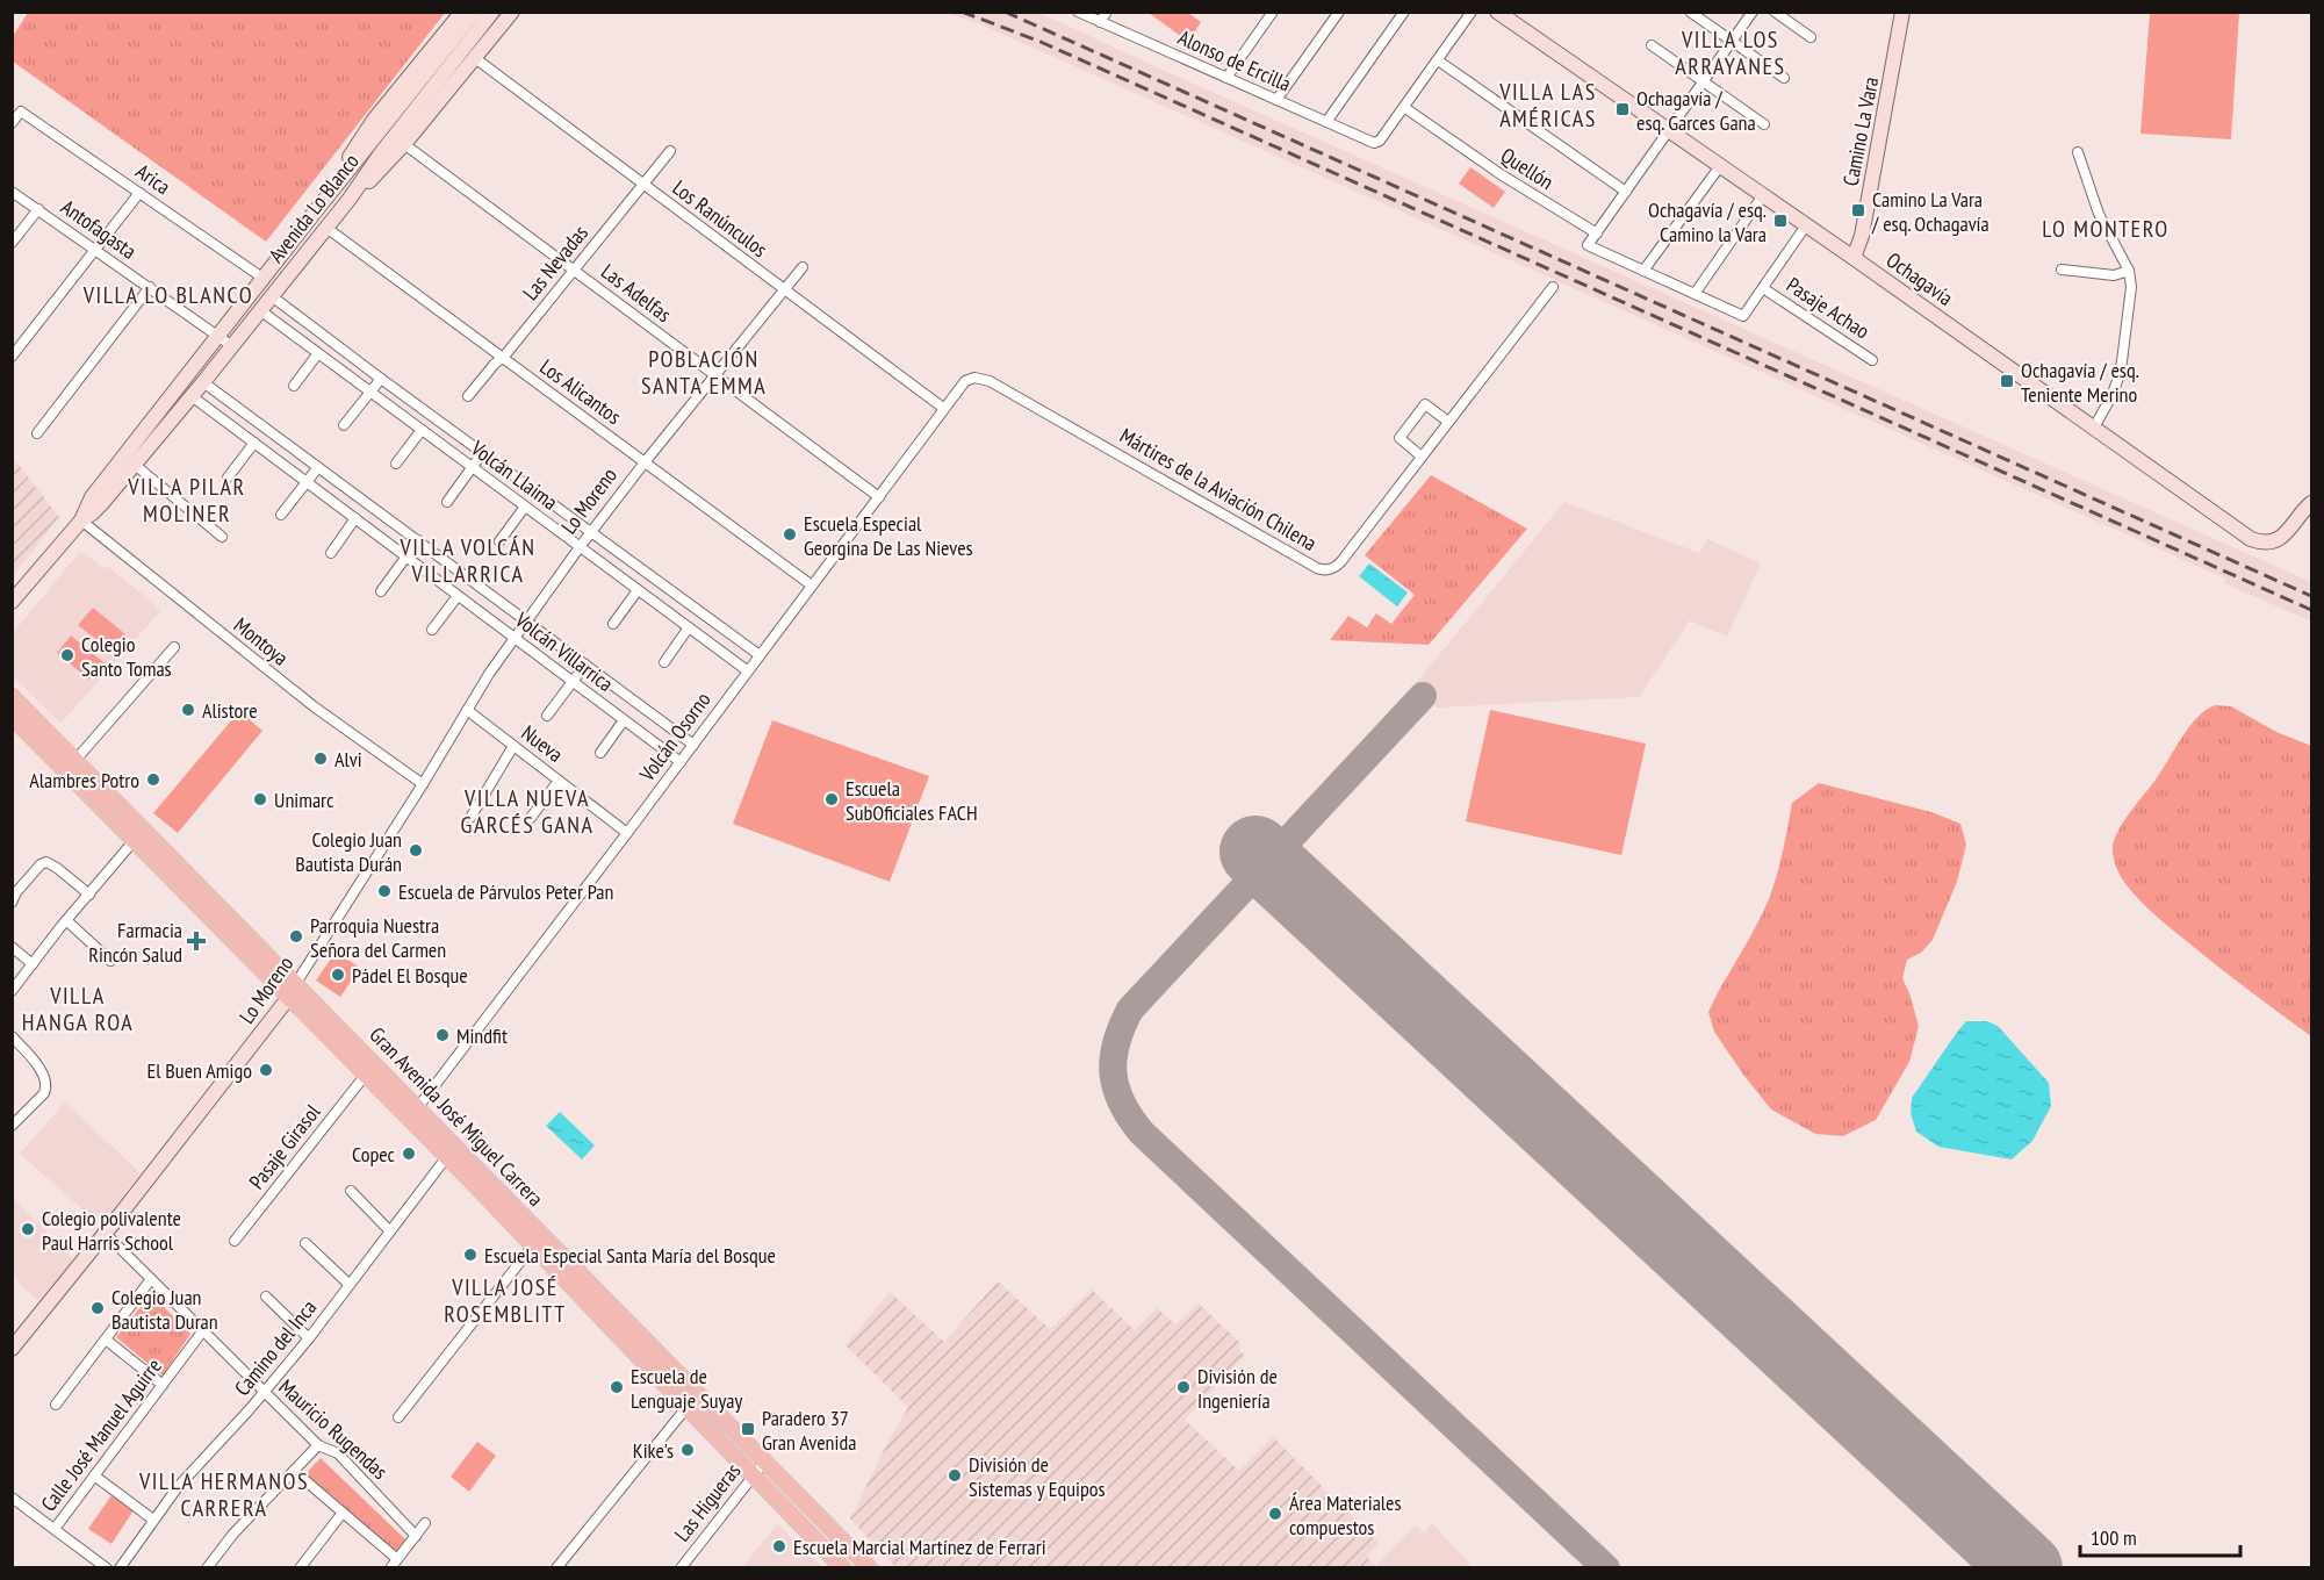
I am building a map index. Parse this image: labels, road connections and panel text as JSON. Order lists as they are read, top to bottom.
{
  "streets": {
    "main road": [
      "Camino La Vara",
      "Avenida Lo Blanco",
      "Ochagavía",
      "Lo Moreno",
      "Gran Avenida José Miguel Carrera"
    ],
    "street": [
      "Alonso de Ercilla",
      "Quellón",
      "Arica",
      "Los Ranúnculos",
      "Antofagasta",
      "Las Nevadas",
      "Las Adelfas",
      "Pasaje Achao",
      "Los Alicantos",
      "Volcán Llaima",
      "Mártires de la Aviación Chilena",
      "Montoya",
      "Volcán Villarrica",
      "Volcán Osorno",
      "Nueva",
      "Pasaje Girasol",
      "Camino del Inca",
      "Mauricio Rugendas",
      "Calle José Manuel Aguirre",
      "Las Higueras"
    ]
  },
  "crossings": [
    ["Alonso de Ercilla", "Quellón"],
    ["Camino La Vara", "Ochagavía"],
    ["Arica", "Avenida Lo Blanco"],
    ["Avenida Lo Blanco", "Los Ranúnculos"],
    ["Avenida Lo Blanco", "Antofagasta"],
    ["Avenida Lo Blanco", "Los Alicantos"],
    ["Avenida Lo Blanco", "Volcán Llaima"],
    ["Avenida Lo Blanco", "Montoya"],
    ["Avenida Lo Blanco", "Volcán Villarrica"],
    ["Los Ranúnculos", "Las Nevadas"],
    ["Los Ranúnculos", "Lo Moreno"],
    ["Los Ranúnculos", "Volcán Osorno"],
    ["Las Nevadas", "Las Adelfas"],
    ["Las Nevadas", "Los Alicantos"],
    ["Ochagavía", "Pasaje Achao"],
    ["Las Adelfas", "Lo Moreno"],
    ["Las Adelfas", "Volcán Osorno"],
    ["Los Alicantos", "Lo Moreno"],
    ["Los Alicantos", "Volcán Osorno"],
    ["Volcán Llaima", "Lo Moreno"],
    ["Volcán Llaima", "Volcán Osorno"],
    ["Mártires de la Aviación Chilena", "Volcán Osorno"],
    ["Lo Moreno", "Montoya"],
    ["Lo Moreno", "Volcán Villarrica"],
    ["Lo Moreno", "Nueva"],
    ["Lo Moreno", "Gran Avenida José Miguel Carrera"],
    ["Lo Moreno", "Mauricio Rugendas"],
    ["Volcán Villarrica", "Volcán Osorno"],
    ["Volcán Osorno", "Nueva"],
    ["Volcán Osorno", "Gran Avenida José Miguel Carrera"],
    ["Gran Avenida José Miguel Carrera", "Pasaje Girasol"],
    ["Gran Avenida José Miguel Carrera", "Camino del Inca"],
    ["Gran Avenida José Miguel Carrera", "Las Higueras"],
    ["Camino del Inca", "Mauricio Rugendas"],
    ["Mauricio Rugendas", "Calle José Manuel Aguirre"]
  ],
  "districts": [
    "VILLA LOS ARRAYANES",
    "VILLA LAS AMÉRICAS",
    "LO MONTERO",
    "VILLA LO BLANCO",
    "POBLACIÓN SANTA EMMA",
    "VILLA PILAR MOLINER",
    "VILLA VOLCÁN VILLARRICA",
    "VILLA NUEVA GARCÉS GANA",
    "VILLA HANGA ROA",
    "VILLA JOSÉ ROSEMBLITT",
    "VILLA HERMANOS CARRERA"
  ],
  "places": {
    "transit": [
      "Ochagavía / esq. Garces Gana",
      "Camino La Vara / esq. Ochagavía",
      "Ochagavía / esq. Camino la Vara",
      "Ochagavía / esq. Teniente Merino",
      "Paradero 37 Gran Avenida"
    ],
    "other": [
      "Escuela Especial Georgina De Las Nieves",
      "Colegio Santo Tomas",
      "Alistore",
      "Alvi",
      "Alambres Potro",
      "Unimarc",
      "Escuela SubOficiales FACH",
      "Colegio Juan Bautista Durán",
      "Escuela de Párvulos Peter Pan",
      "Parroquia Nuestra Señora del Carmen",
      "Pádel El Bosque",
      "Mindfit",
      "El Buen Amigo",
      "Copec",
      "Colegio polivalente Paul Harris School",
      "Escuela Especial Santa María del Bosque",
      "Colegio Juan Bautista Duran",
      "Escuela de Lenguaje Suyay",
      "División de Ingeniería",
      "Kike's",
      "División de Sistemas y Equipos",
      "Área Materiales compuestos",
      "Escuela Marcial Martínez de Ferrari"
    ],
    "health": ["Farmacia Rincón Salud"]
  },
  "scale_bar": "100 m"
}
